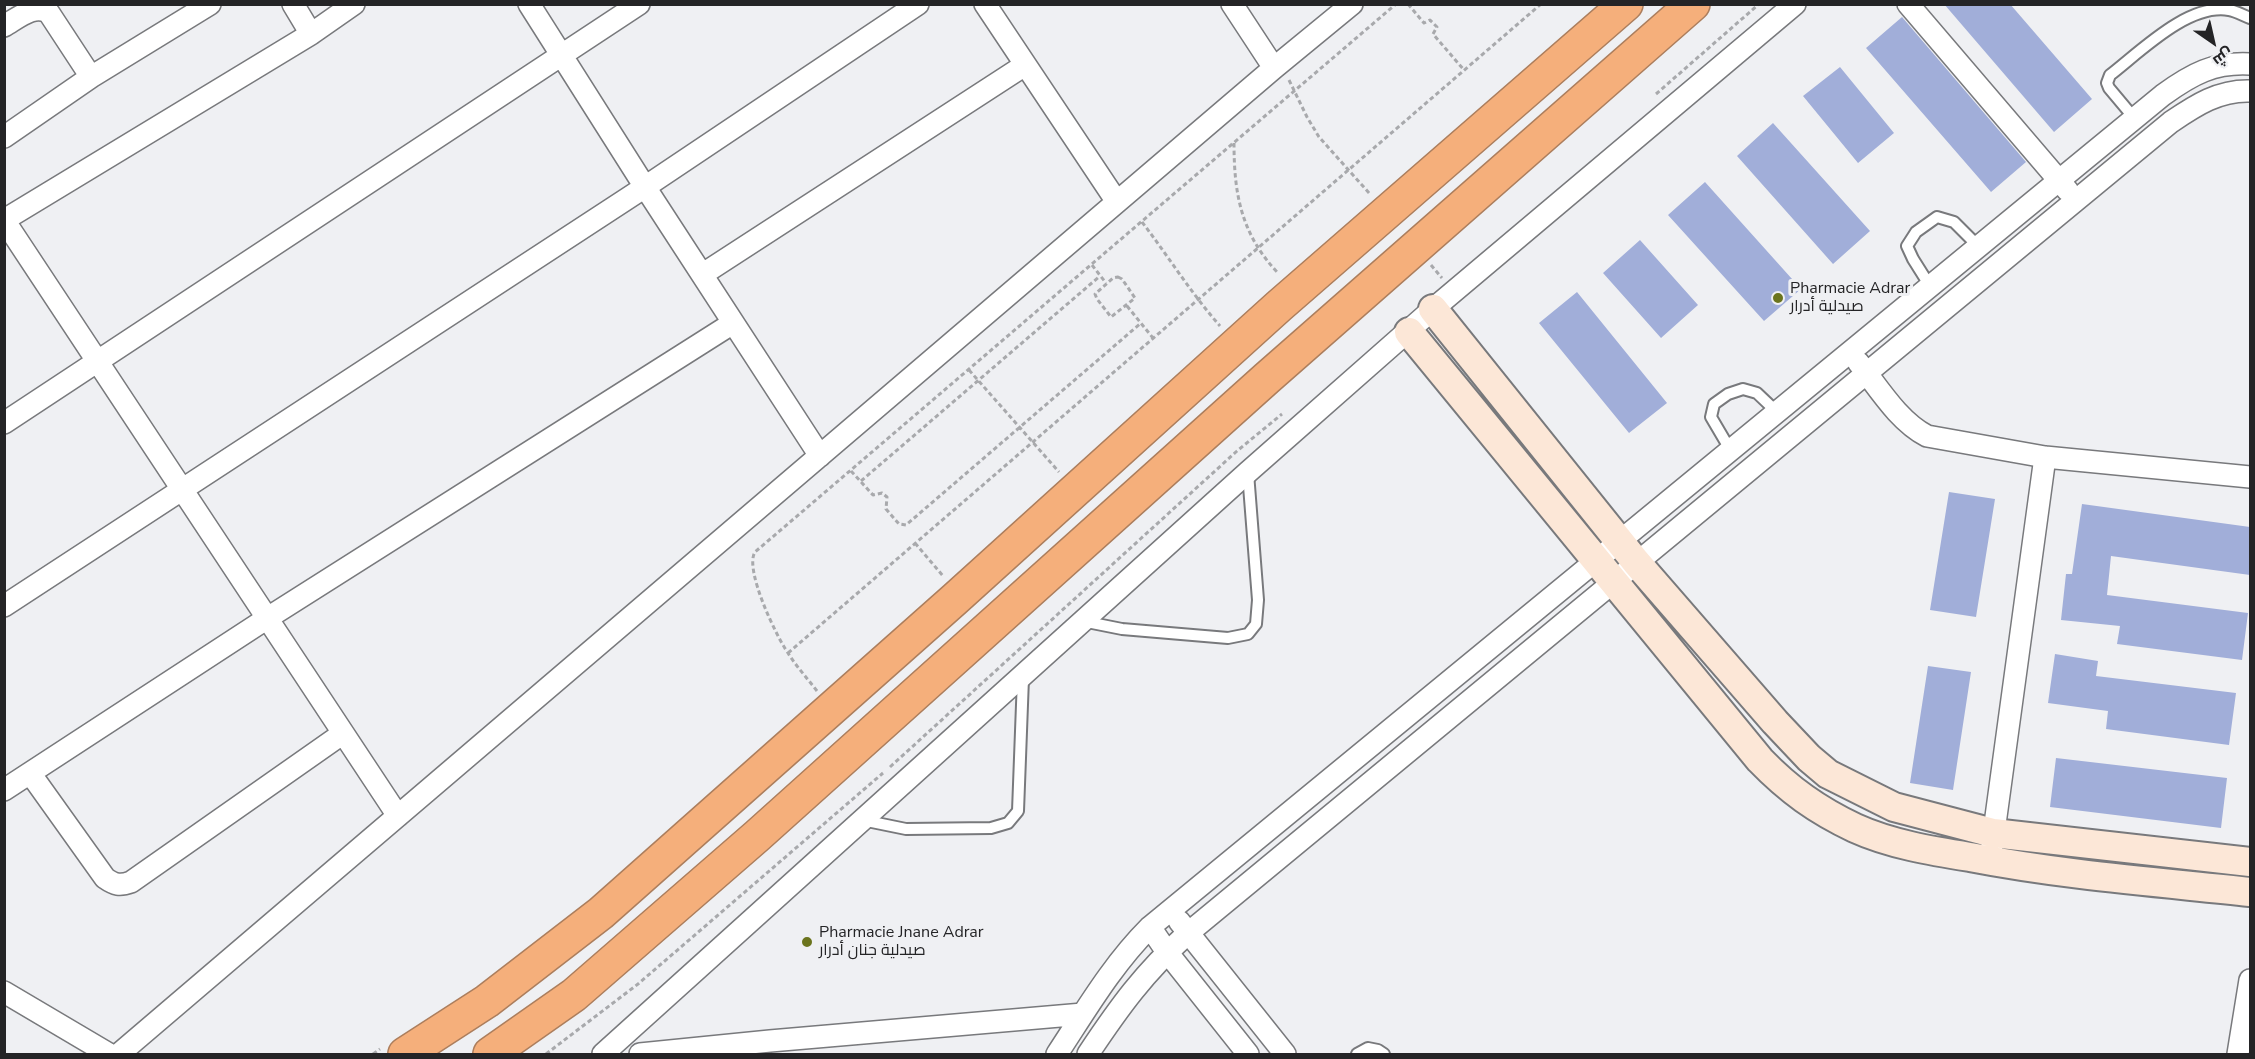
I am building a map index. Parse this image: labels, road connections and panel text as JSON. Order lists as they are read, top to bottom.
{
  "places": ["Pharmacie Adrar صيدلية أدرار", "Pharmacie Jnane Adrar صيدلية جنان أدرار"],
  "north": "bottom right"
}
